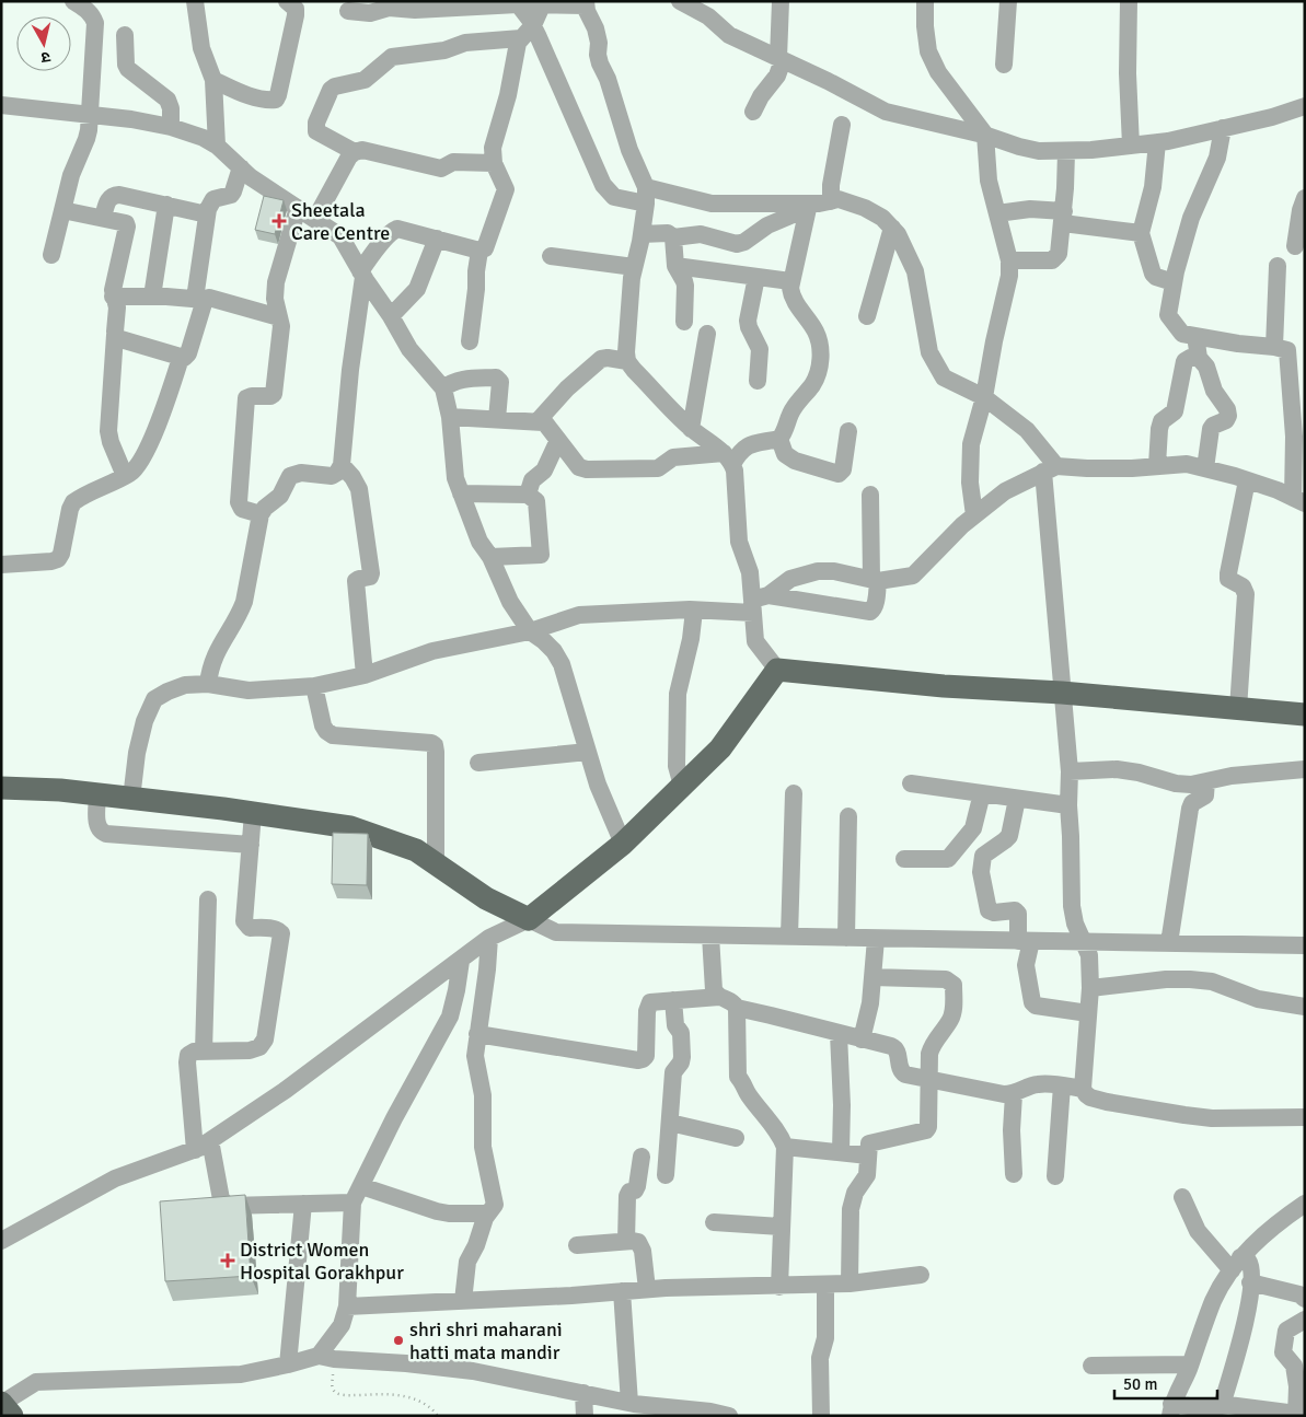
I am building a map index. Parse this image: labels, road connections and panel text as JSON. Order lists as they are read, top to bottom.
{
  "places": {
    "health": ["Sheetala Care Centre", "District Women Hospital Gorakhpur"],
    "other": ["shri shri maharani hatti mata mandir"]
  },
  "scale_bar": "50 m",
  "north": "bottom"
}
